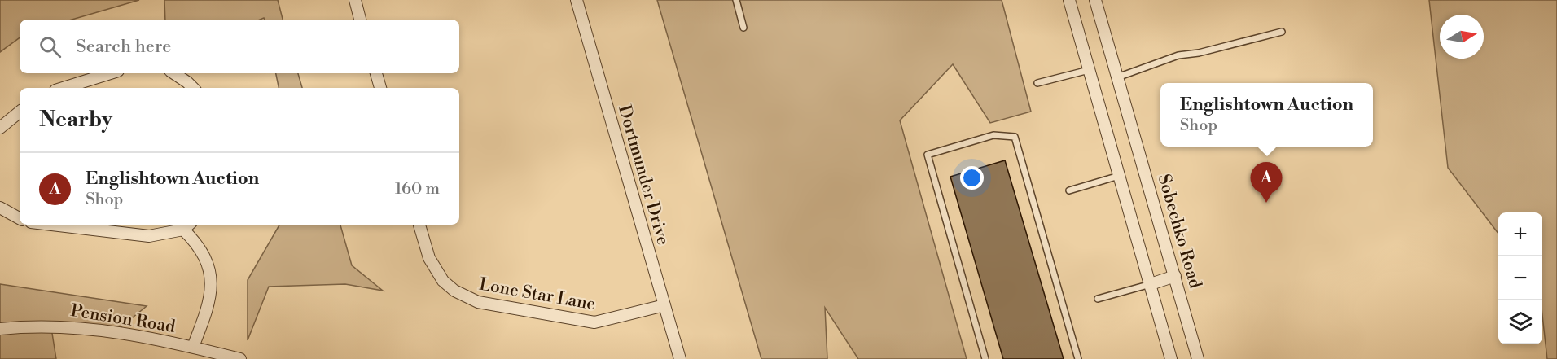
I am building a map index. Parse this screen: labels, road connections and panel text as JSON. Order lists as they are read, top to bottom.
{
  "streets": {
    "street": [
      "Dortmunder Drive",
      "Sobechko Road",
      "Lone Star Lane",
      "Pension Road"
    ]
  },
  "crossings": [
    ["Dortmunder Drive", "Lone Star Lane"]
  ],
  "north": "right",
  "page": {
    "search": "Search here",
    "popup": ["Englishtown Auction", "Shop"],
    "heading": "Nearby",
    "list": [
      {
        "mark": "A",
        "name": "Englishtown Auction",
        "note": "Shop",
        "value": "160 m"
      }
    ],
    "pins": "A",
    "map_buttons": ["+", "−"]
  }
}
